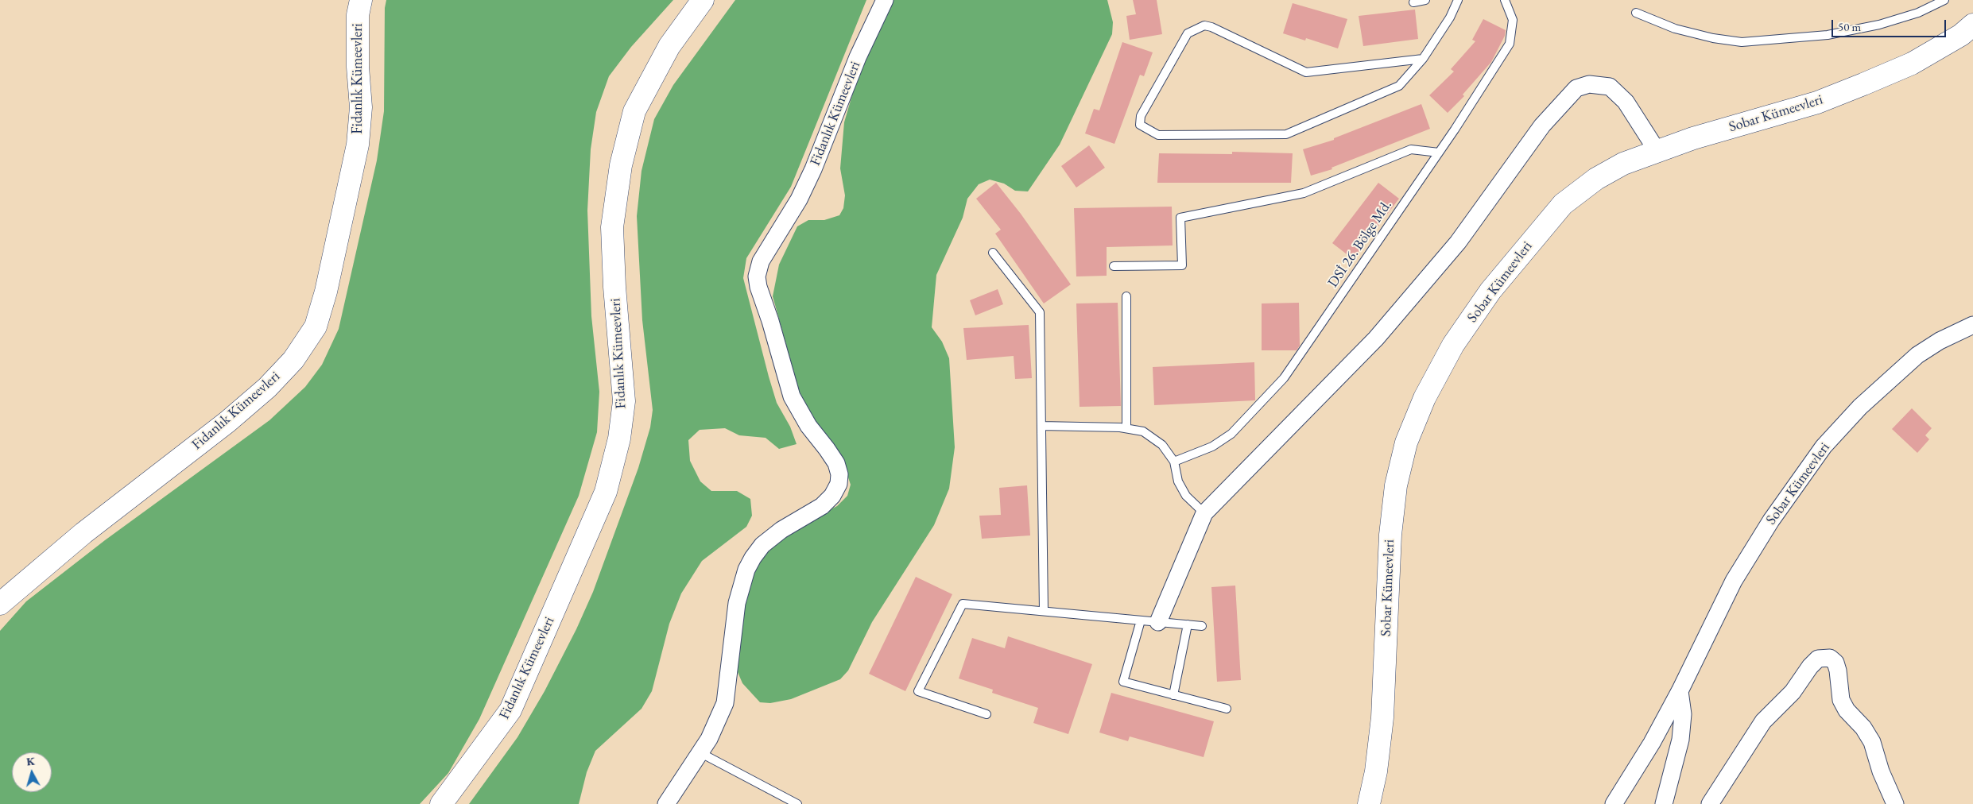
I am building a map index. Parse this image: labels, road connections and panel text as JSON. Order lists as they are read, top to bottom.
{
  "streets": {
    "main road": ["Fidanlık Kümeevleri", "Sobar Kümeevleri"],
    "lane": ["DSİ 26. Bölge Md."]
  },
  "scale_bar": "50 m",
  "north": "top"
}
